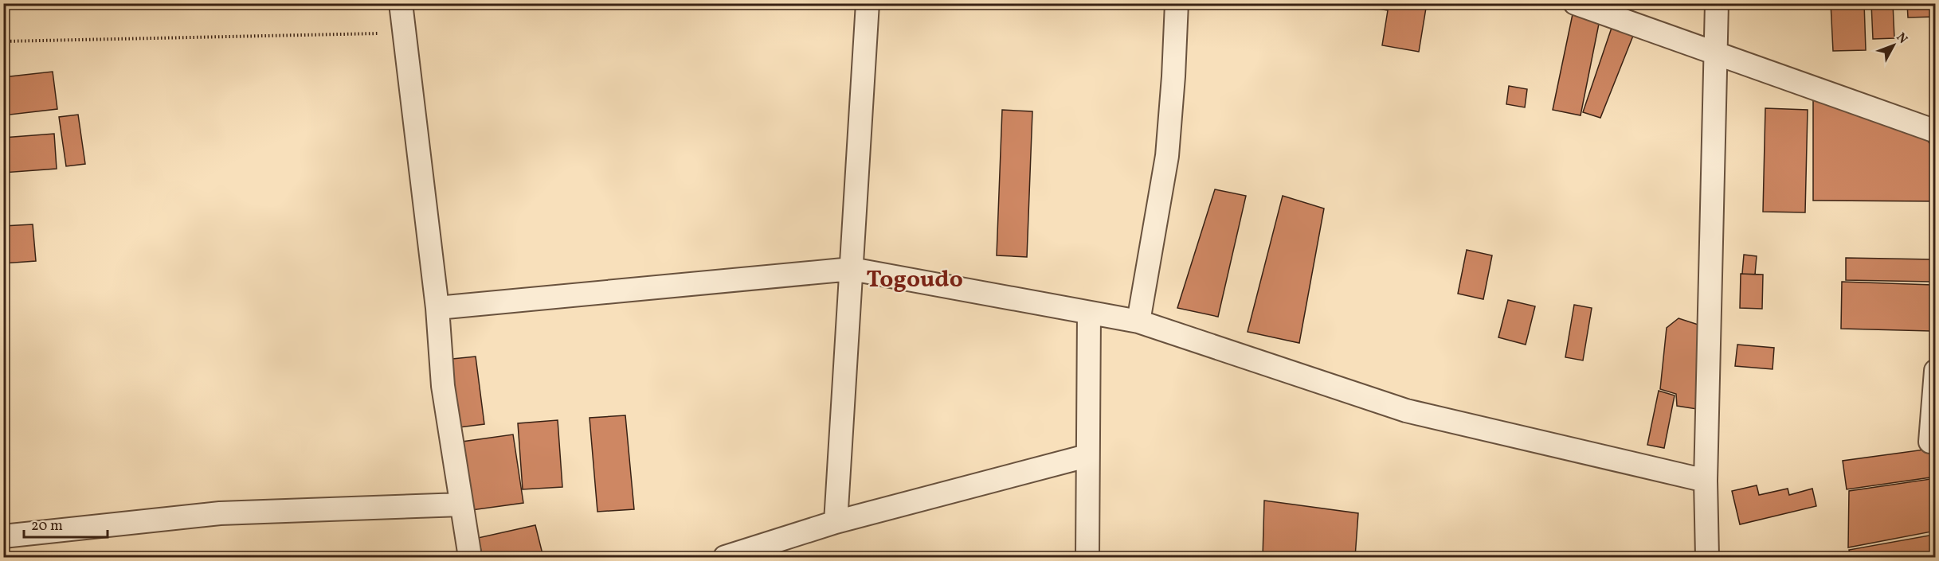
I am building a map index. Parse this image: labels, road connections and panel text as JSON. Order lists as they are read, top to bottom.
{
  "districts": ["Togoudo"],
  "scale_bar": "20 m",
  "north": "top right"
}
